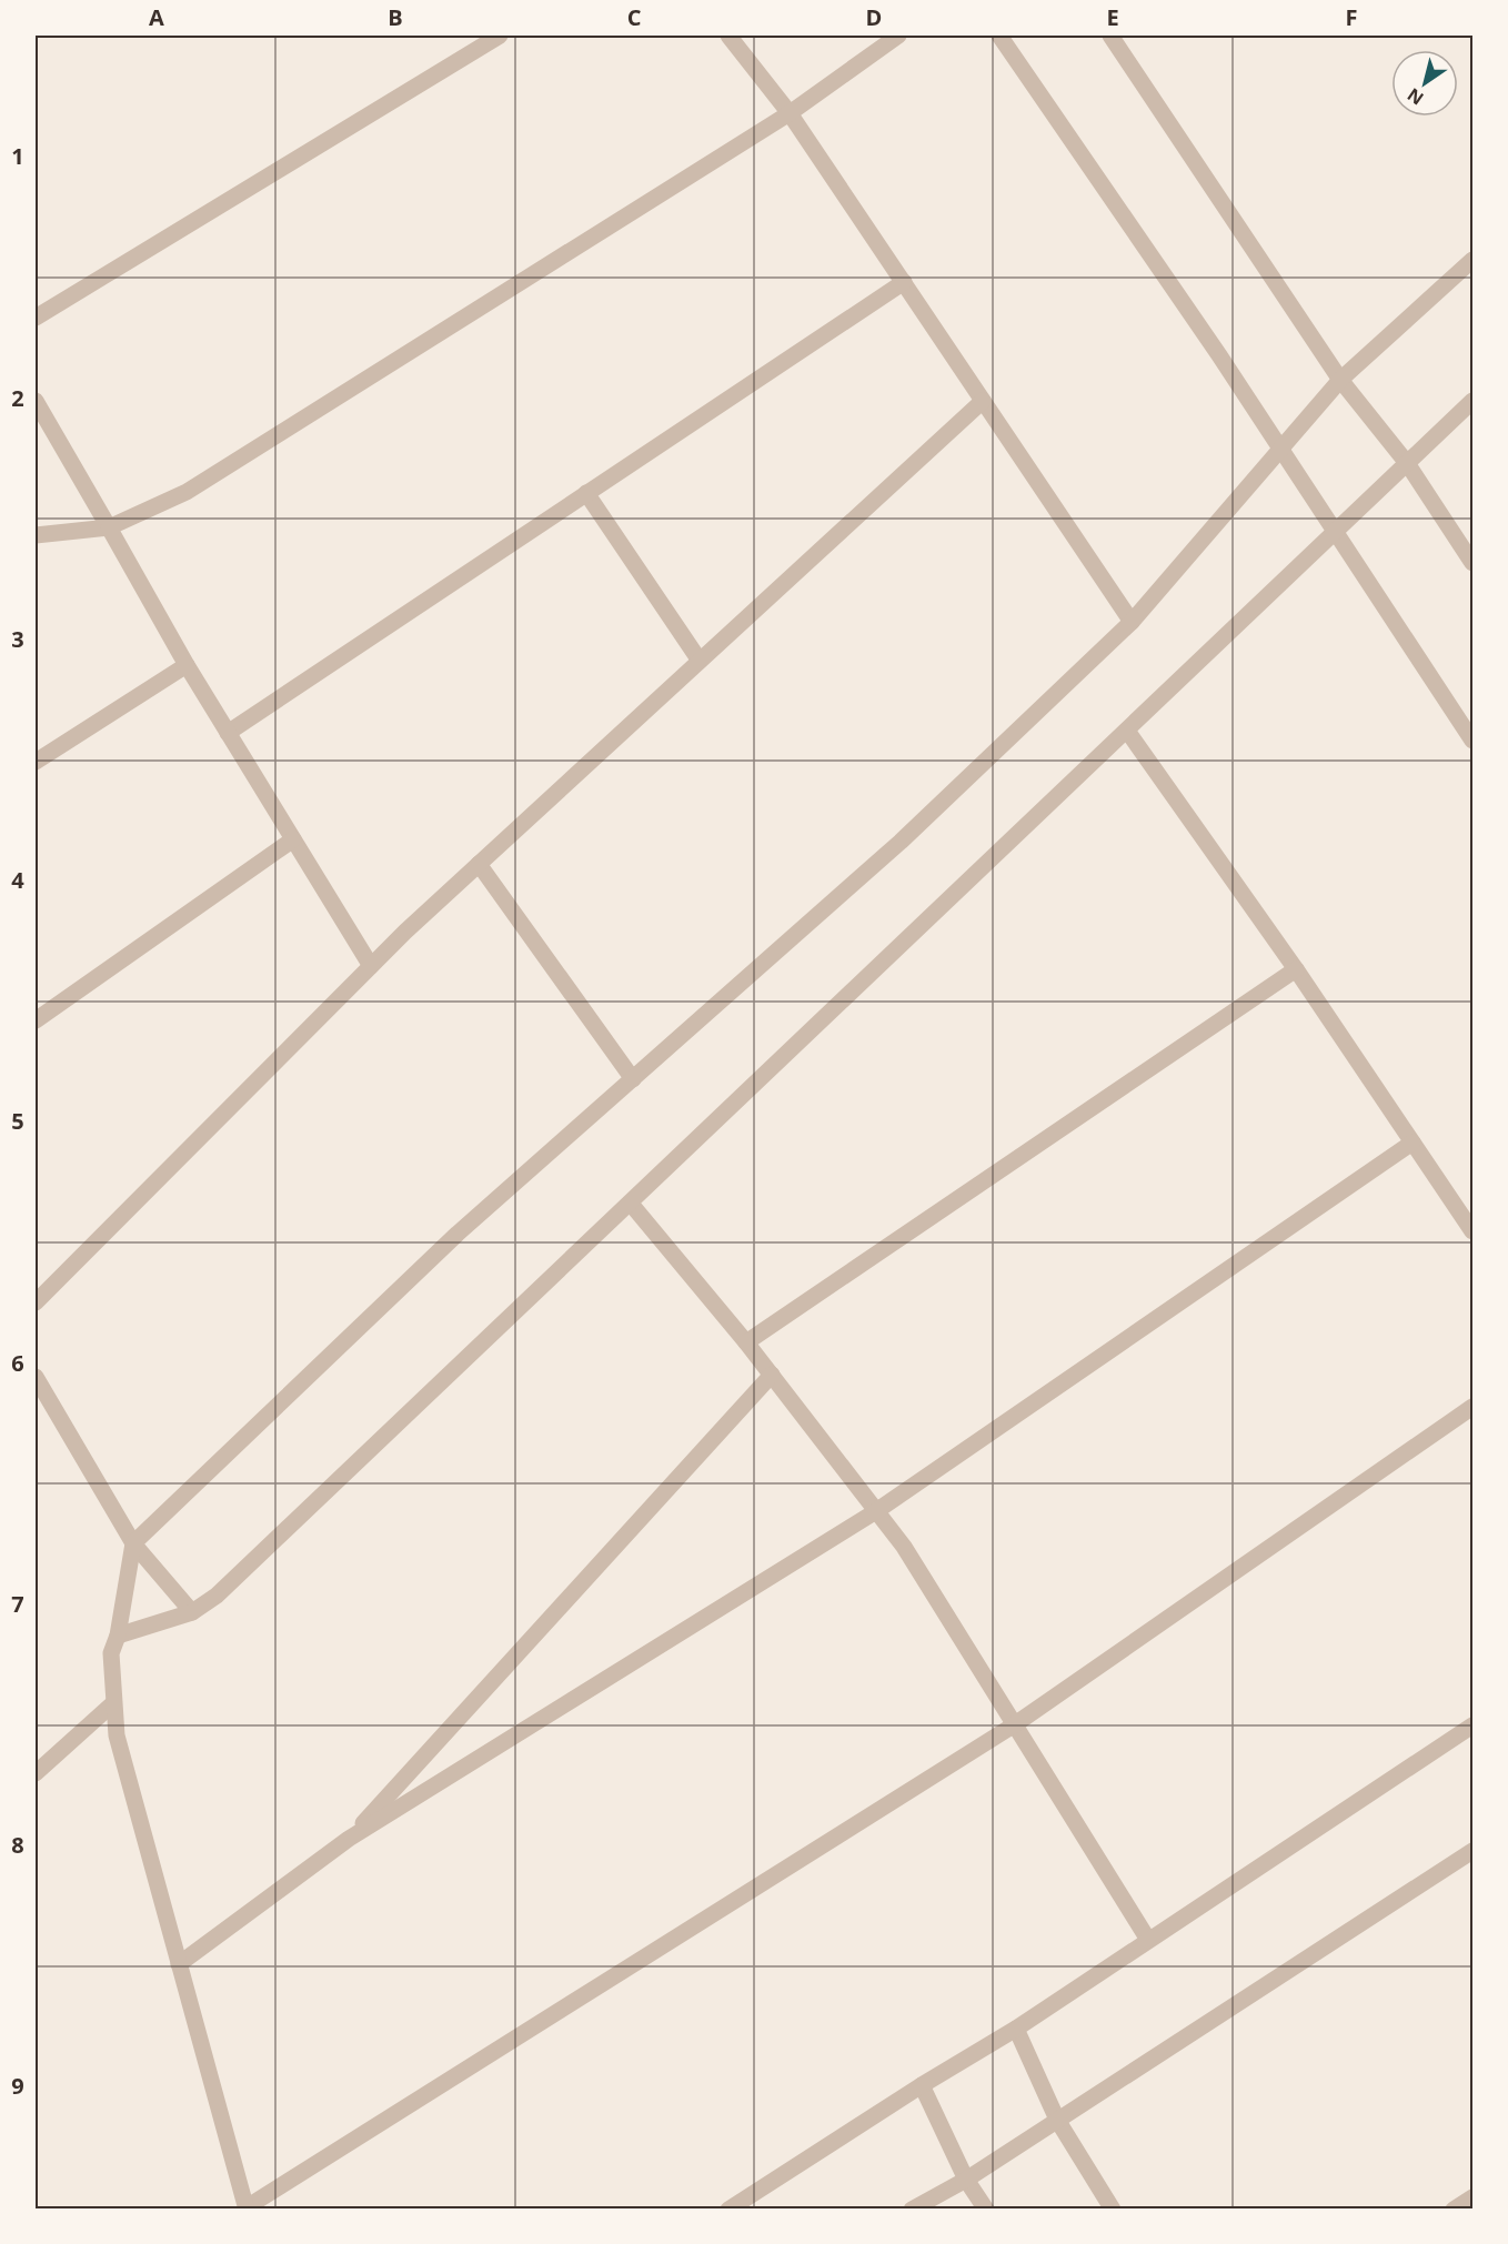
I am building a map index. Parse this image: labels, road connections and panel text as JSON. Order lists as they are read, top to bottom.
{
  "north": "bottom left",
  "grid": {
    "columns": [
      "A",
      "B",
      "C",
      "D",
      "E",
      "F"
    ],
    "rows": [
      "1",
      "2",
      "3",
      "4",
      "5",
      "6",
      "7",
      "8",
      "9"
    ]
  }
}
